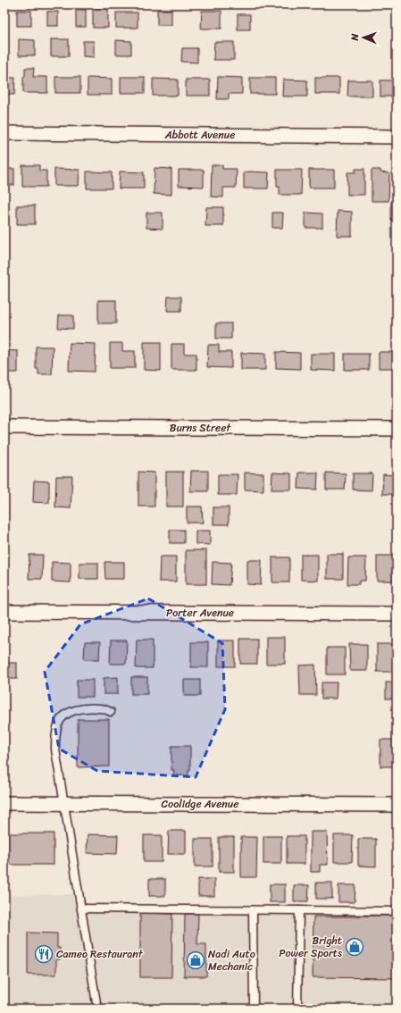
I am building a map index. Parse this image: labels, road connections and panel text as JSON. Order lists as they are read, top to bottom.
{
  "streets": {
    "street": [
      "Abbott Avenue",
      "Burns Street",
      "Porter Avenue",
      "Coolidge Avenue"
    ]
  },
  "places": {
    "shop": ["Bright Power Sports", "Nadi Auto Mechanic"],
    "restaurant": ["Cameo Restaurant"]
  },
  "north": "left"
}
